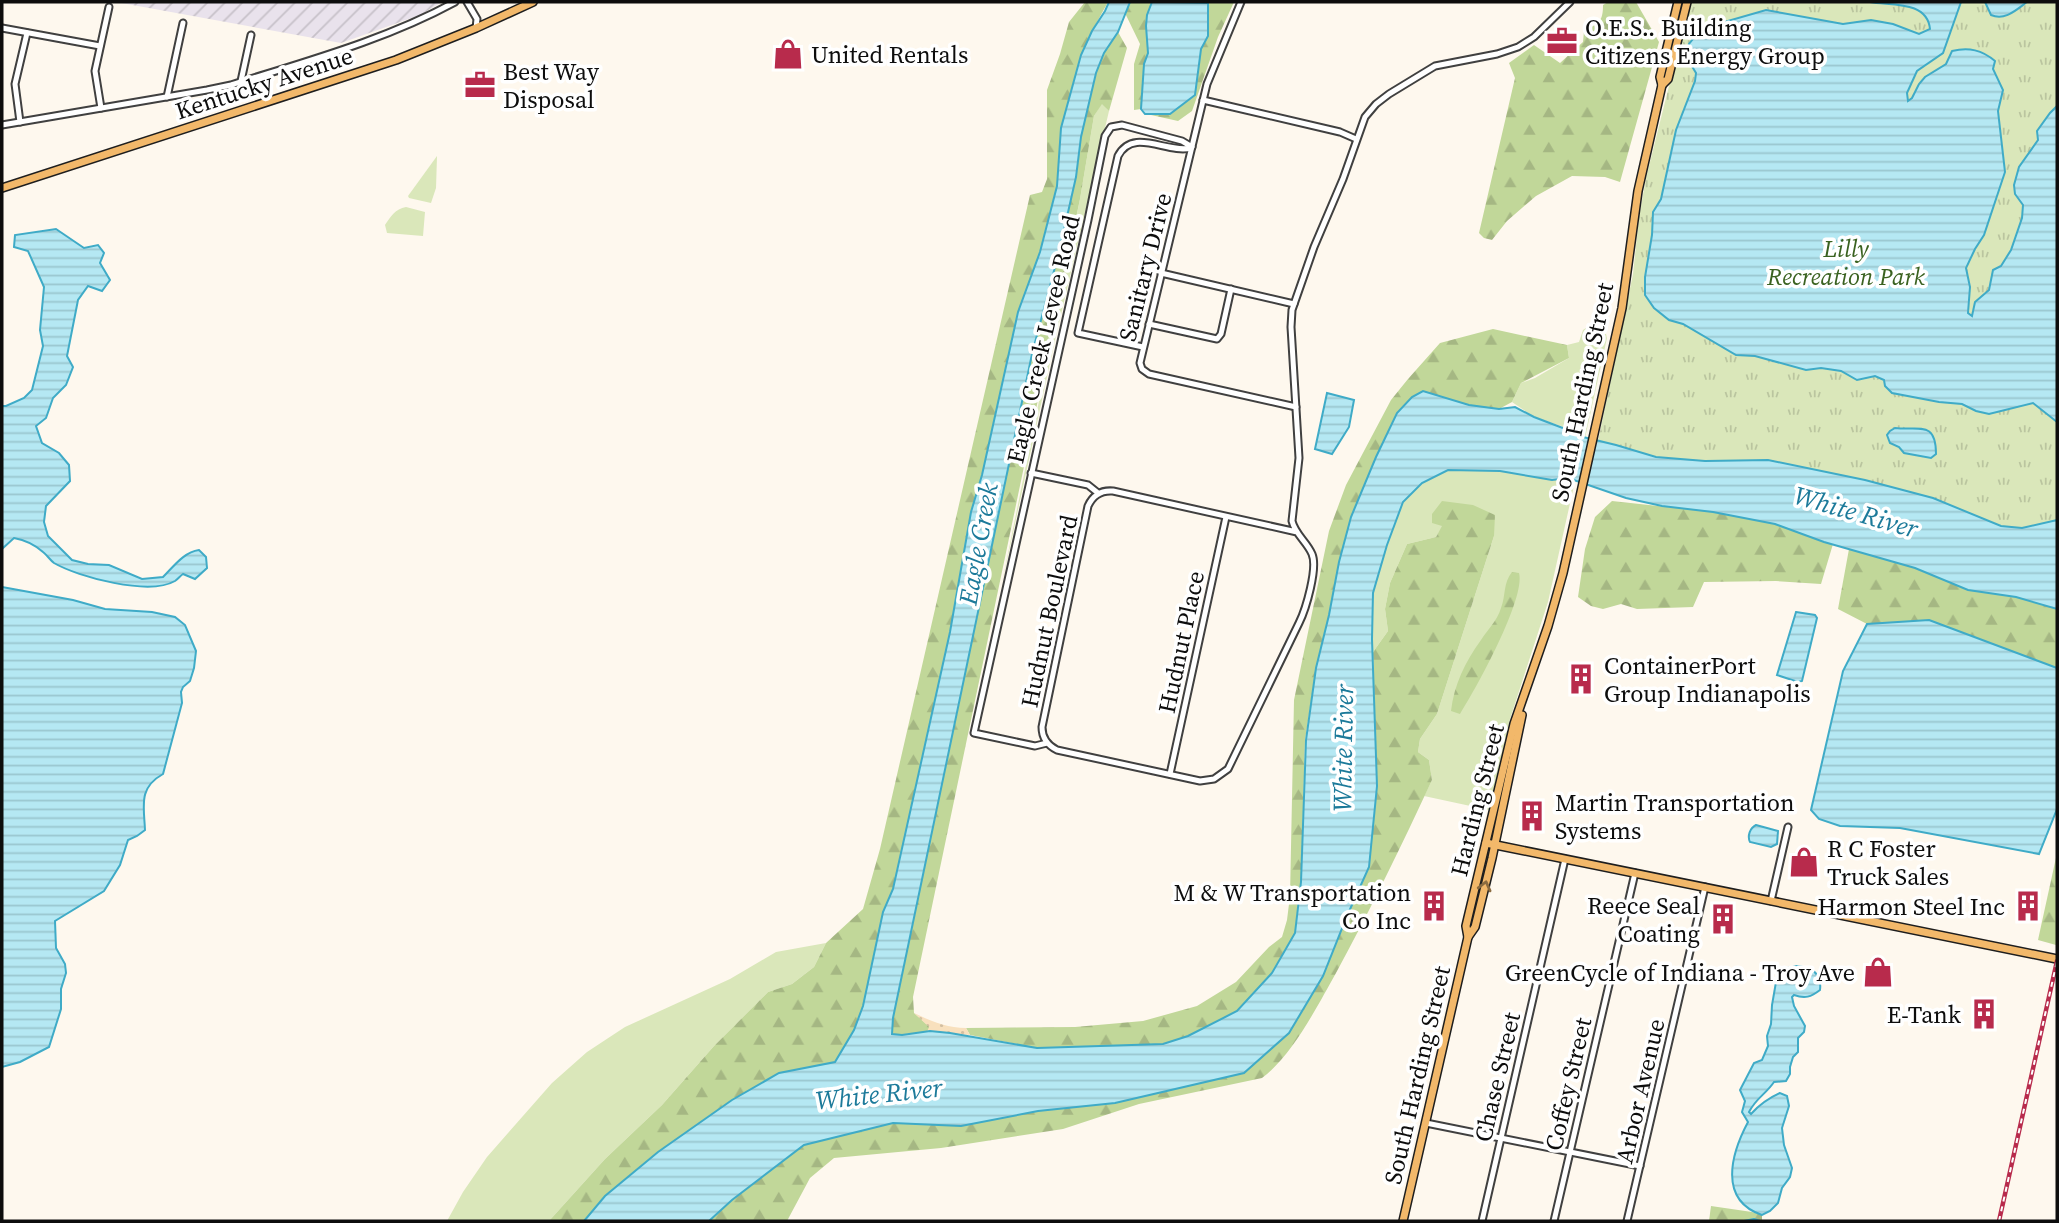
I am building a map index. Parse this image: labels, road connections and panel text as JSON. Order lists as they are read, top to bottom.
{
  "streets": {
    "main road": ["Kentucky Avenue", "South Harding Street", "Harding Street"],
    "street": [
      "Sanitary Drive",
      "Eagle Creek Levee Road",
      "Hudnut Boulevard",
      "Hudnut Place",
      "Chase Street",
      "Coffey Street",
      "Arbor Avenue"
    ]
  },
  "crossings": [
    ["Sanitary Drive", "Eagle Creek Levee Road"],
    ["Sanitary Drive", "Hudnut Boulevard"],
    ["Eagle Creek Levee Road", "Hudnut Boulevard"],
    ["South Harding Street", "Harding Street"],
    ["Hudnut Boulevard", "Hudnut Place"]
  ],
  "water": ["White River", "Eagle Creek"],
  "parks": ["Lilly Recreation Park"],
  "places": {
    "office": ["O.E.S.. Building Citizens Energy Group", "Best Way Disposal"],
    "shop": ["United Rentals", "R C Foster Truck Sales", "GreenCycle of Indiana - Troy Ave"],
    "building": [
      "ContainerPort Group Indianapolis",
      "Martin Transportation Systems",
      "M & W Transportation Co Inc",
      "Harmon Steel Inc",
      "Reece Seal Coating",
      "E-Tank"
    ]
  }
}
